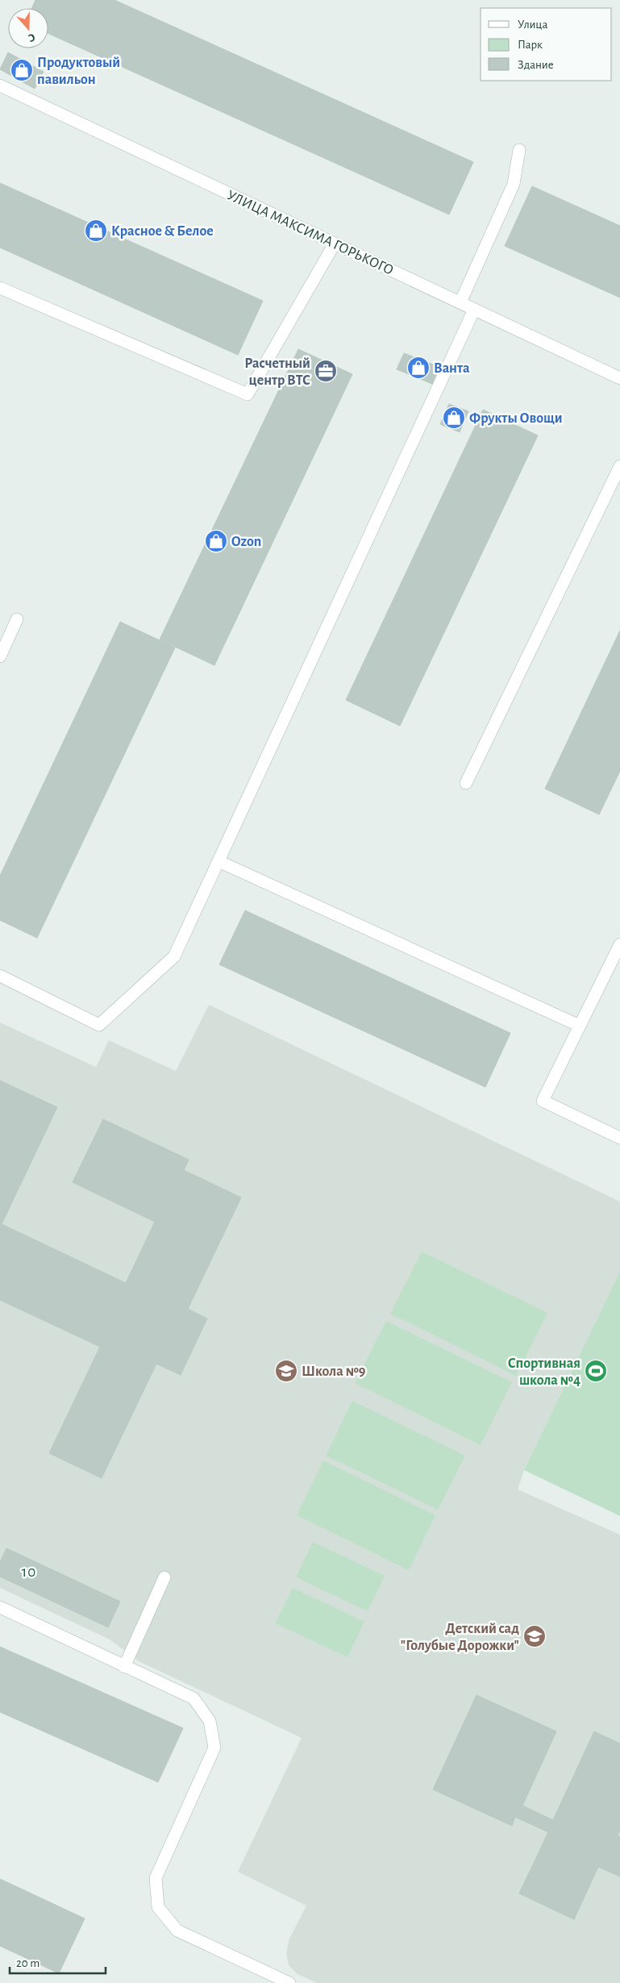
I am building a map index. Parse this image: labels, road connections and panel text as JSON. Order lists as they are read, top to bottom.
{
  "streets": {
    "street": ["УЛИЦА МАКСИМА ГОРЬКОГО"]
  },
  "districts": ["10"],
  "places": {
    "shop": [
      "Продуктовый павильон",
      "Красное & Белое",
      "Ванта",
      "Фрукты Овощи",
      "Ozon"
    ],
    "office": ["Расчетный центр ВТС"],
    "school or university": ["Школа №9", "Детский сад \"Голубые Дорожки\""],
    "sports": ["Спортивная школа №4"]
  },
  "legend": ["Улица", "Парк", "Здание"],
  "scale_bar": "20 m",
  "north": "bottom"
}
